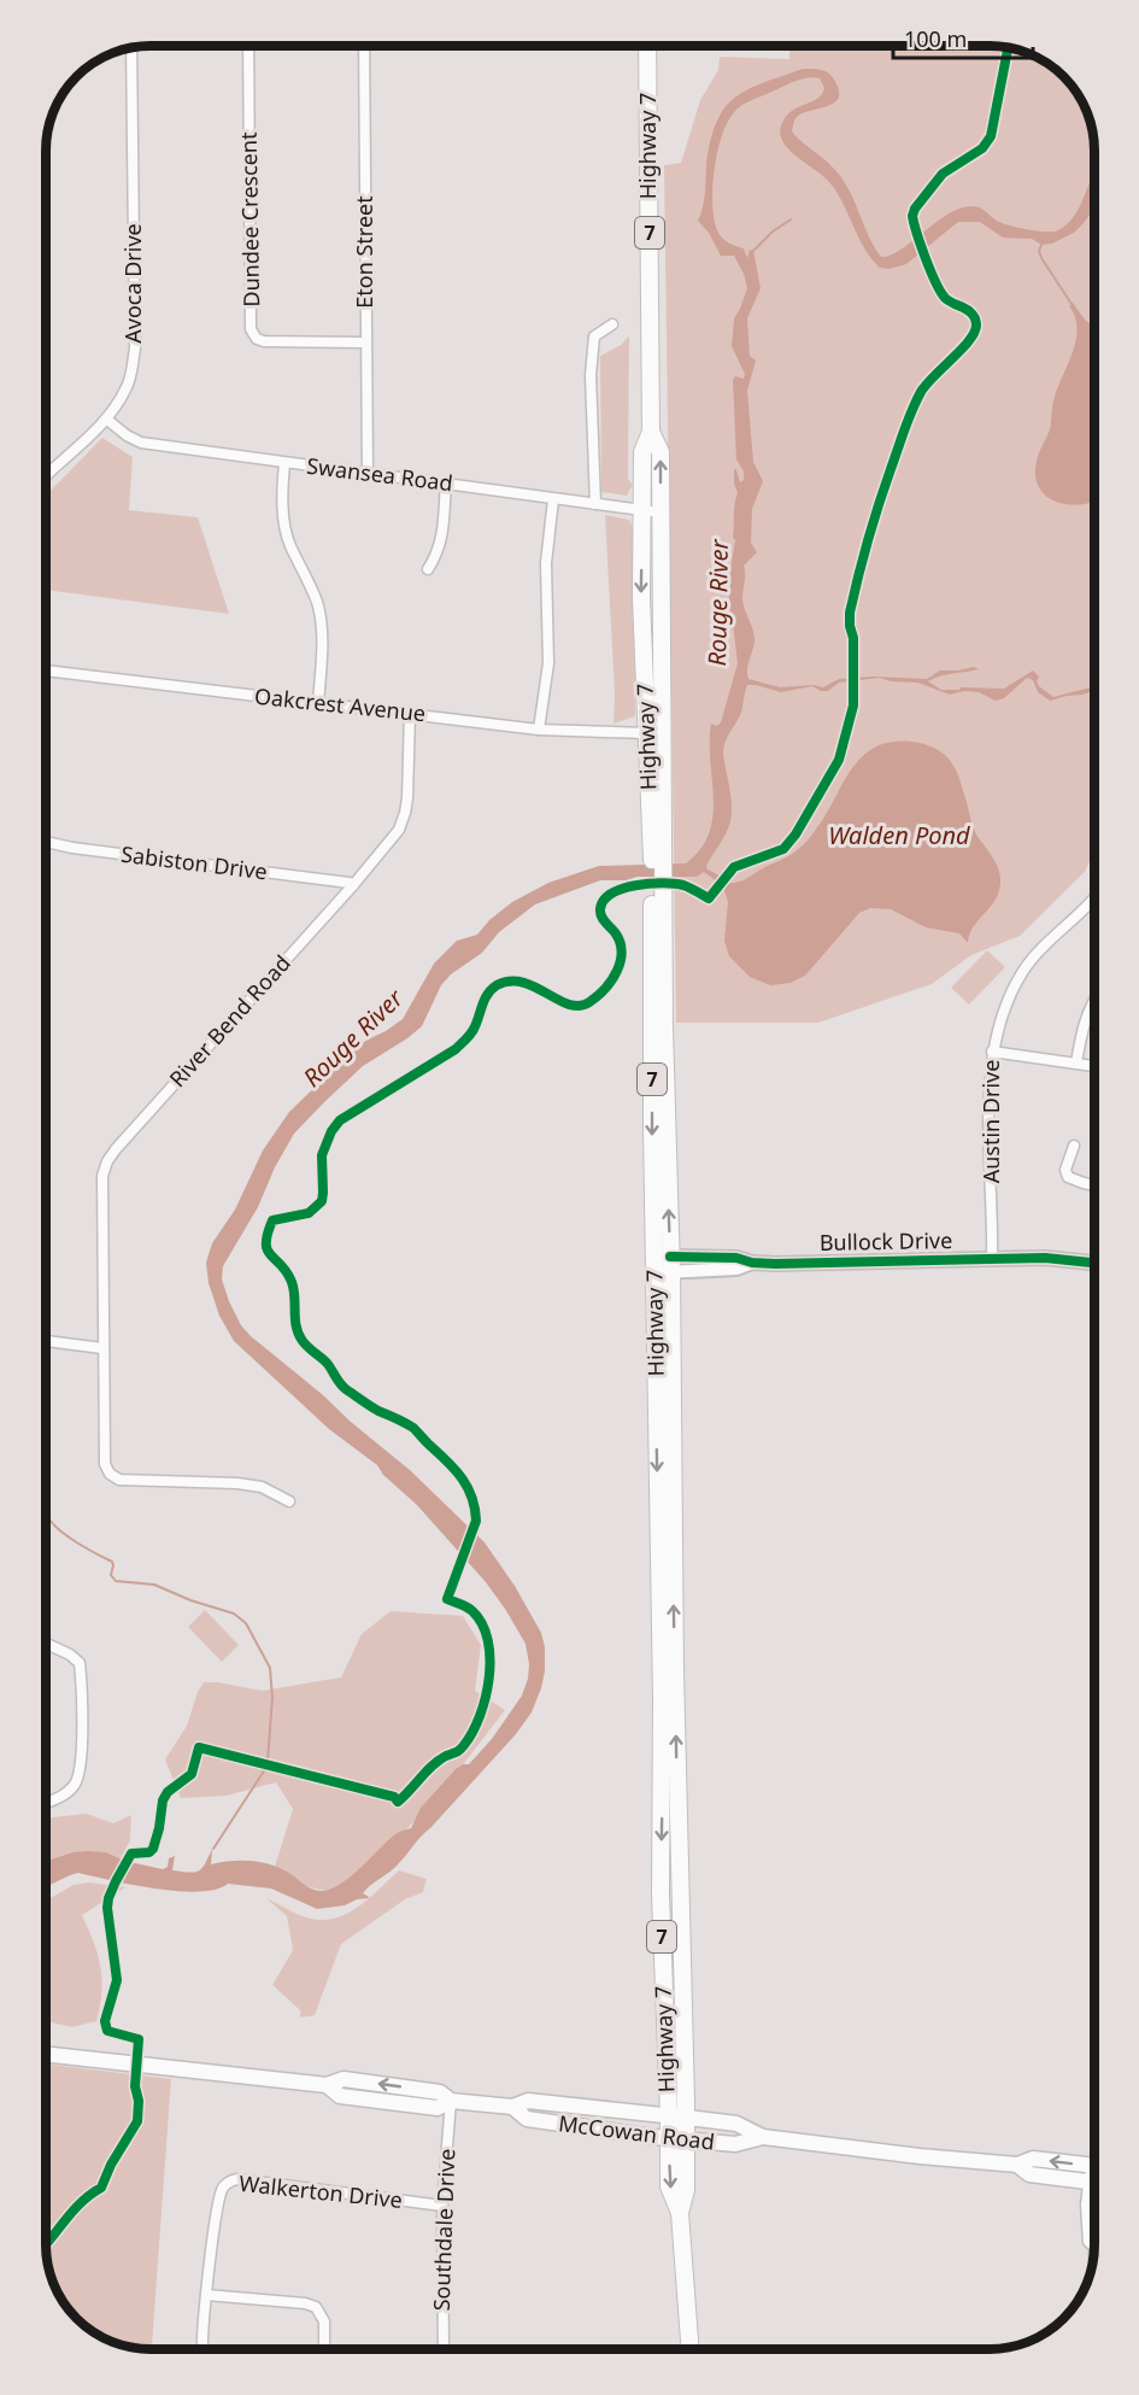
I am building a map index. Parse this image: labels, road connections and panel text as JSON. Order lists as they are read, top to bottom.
{
  "streets": {
    "main road": ["Highway 7", "7", "McCowan Road"],
    "street": [
      "Dundee Crescent",
      "Eton Street",
      "Avoca Drive",
      "Swansea Road",
      "Oakcrest Avenue",
      "Sabiston Drive",
      "River Bend Road",
      "Austin Drive",
      "Bullock Drive",
      "Walkerton Drive",
      "Southdale Drive"
    ]
  },
  "crossings": [
    ["Highway 7", "Swansea Road"],
    ["Highway 7", "Oakcrest Avenue"],
    ["Highway 7", "Bullock Drive"],
    ["Highway 7", "McCowan Road"],
    ["Dundee Crescent", "Eton Street"],
    ["Eton Street", "Swansea Road"],
    ["Avoca Drive", "Swansea Road"],
    ["Oakcrest Avenue", "River Bend Road"],
    ["Sabiston Drive", "River Bend Road"],
    ["Austin Drive", "Bullock Drive"],
    ["McCowan Road", "Southdale Drive"],
    ["Walkerton Drive", "Southdale Drive"]
  ],
  "water": ["Rouge River", "Walden Pond"],
  "scale_bar": "100 m"
}
